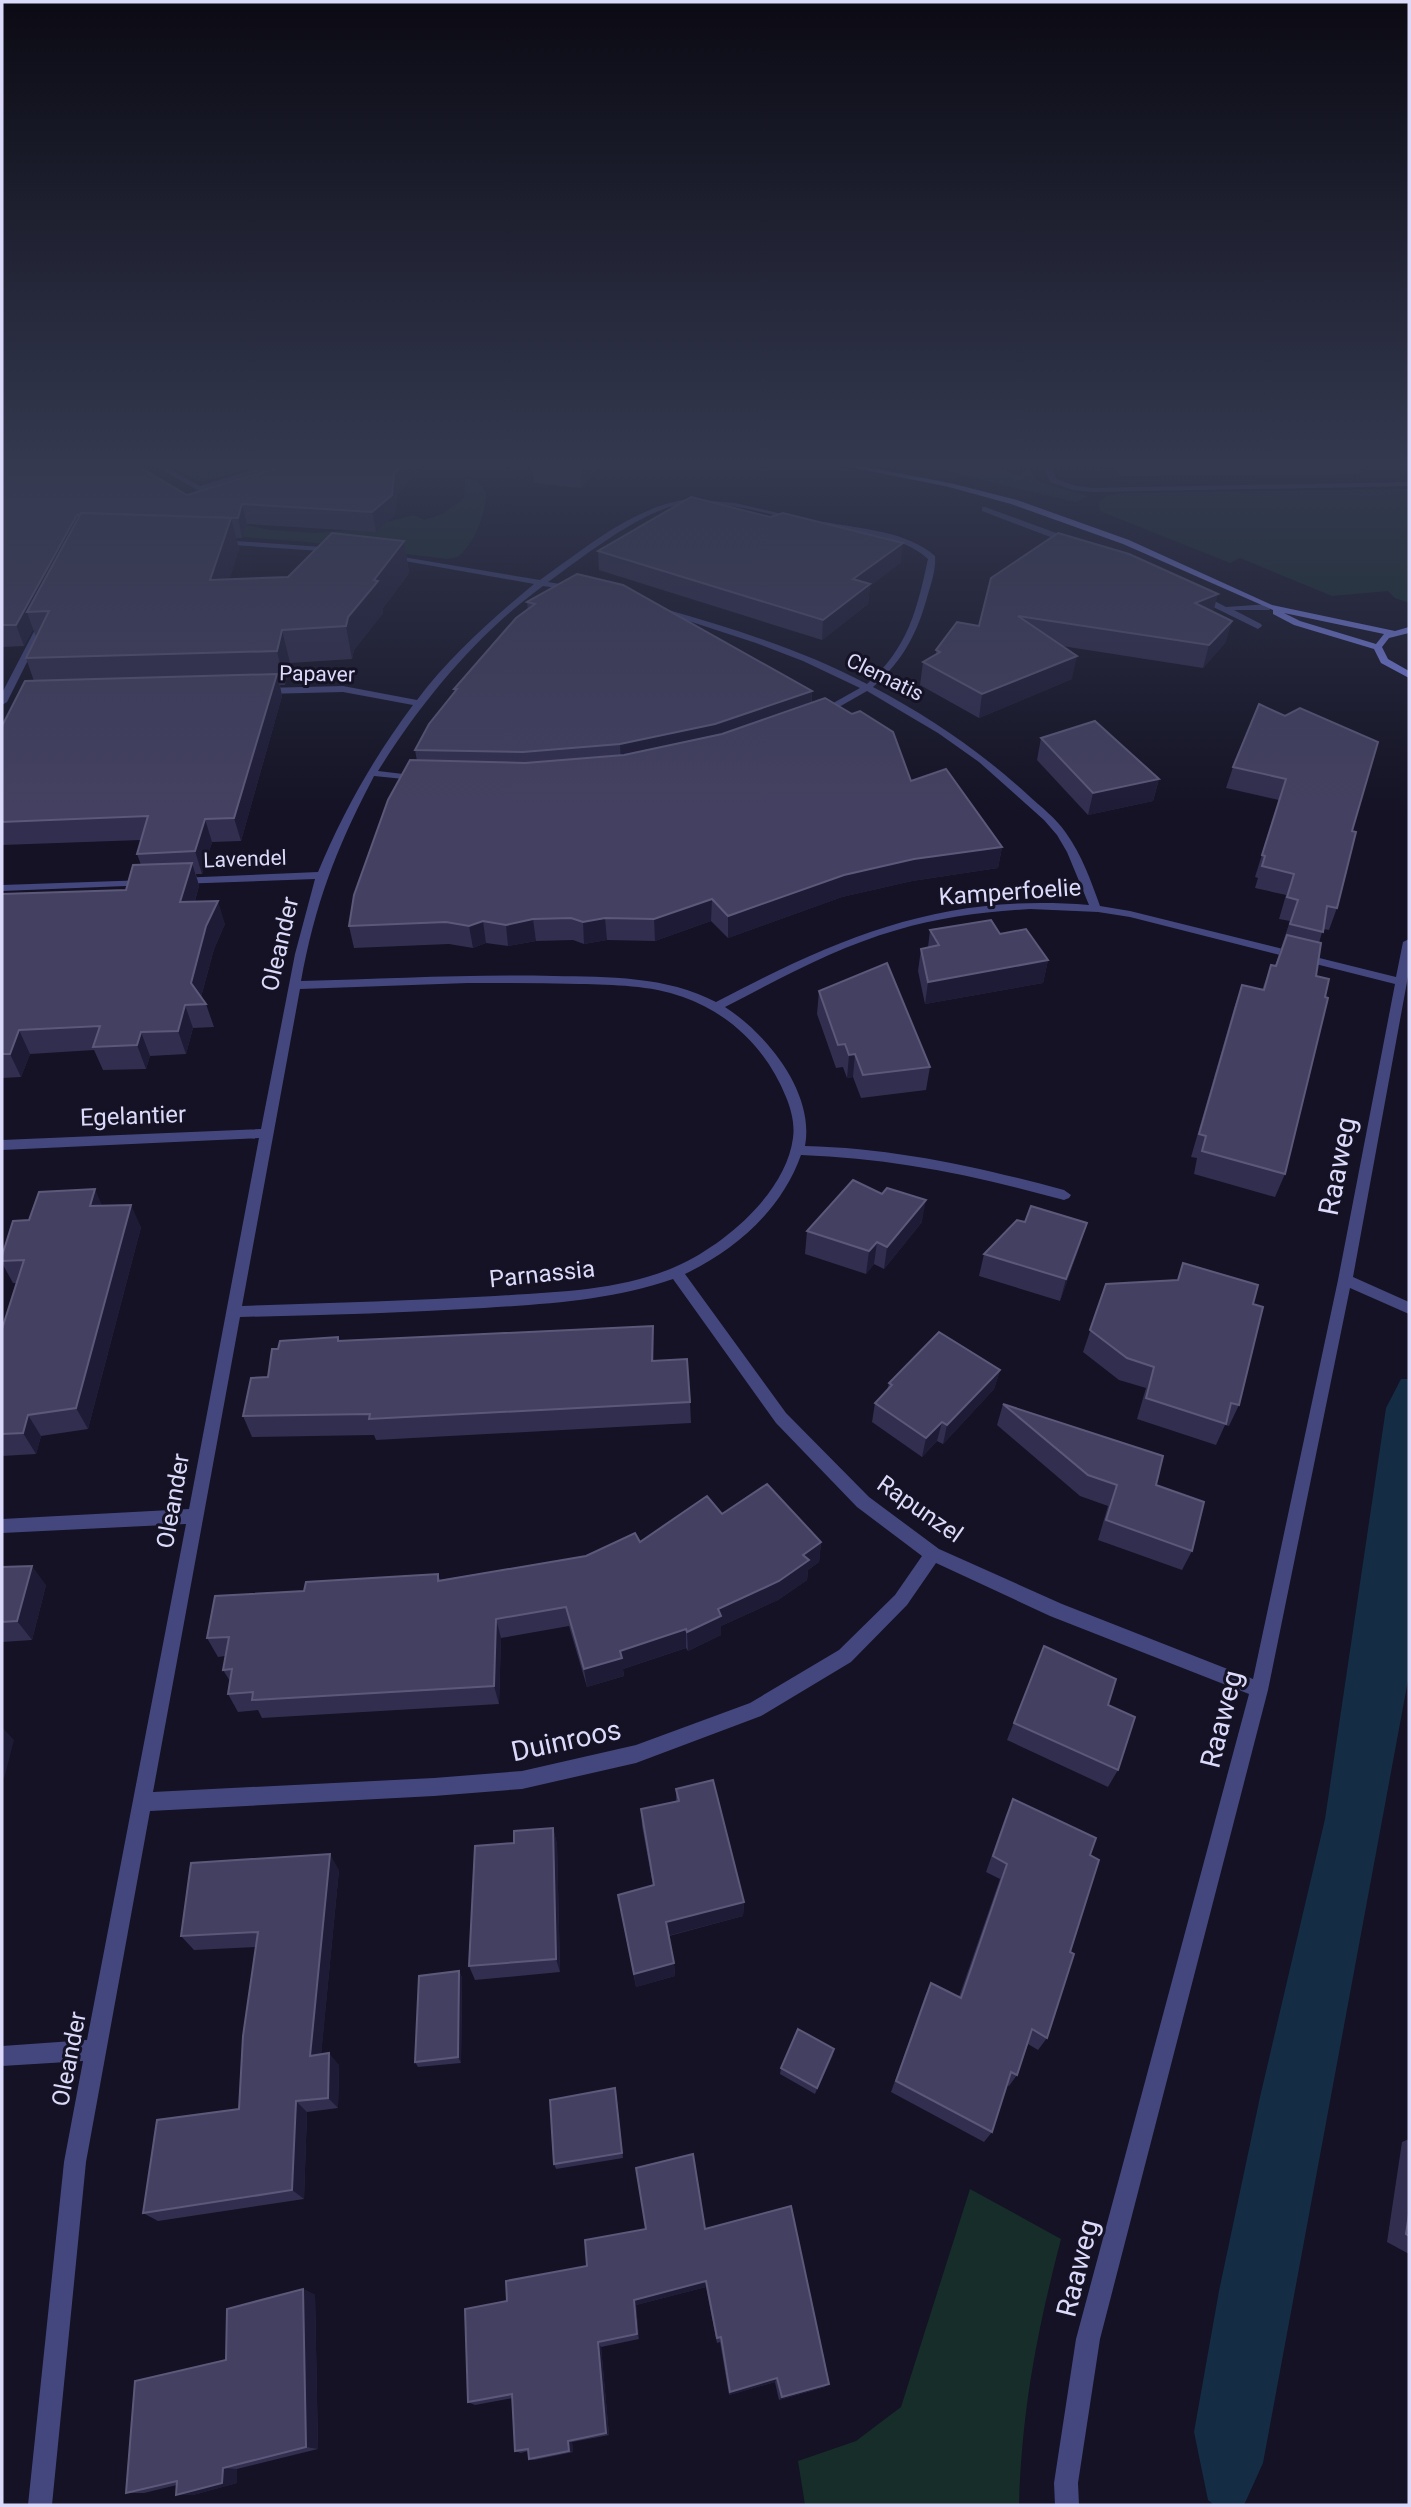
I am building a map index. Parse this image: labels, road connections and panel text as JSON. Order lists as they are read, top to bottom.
{
  "streets": {
    "street": [
      "Papaver",
      "Clematis",
      "Lavendel",
      "Kamperfoelie",
      "Oleander",
      "Egelantier",
      "Raaweg",
      "Parnassia",
      "Rapunzel",
      "Duinroos"
    ]
  },
  "crossings": [
    ["Papaver", "Oleander"],
    ["Clematis", "Kamperfoelie"],
    ["Clematis", "Oleander"],
    ["Lavendel", "Oleander"],
    ["Kamperfoelie", "Raaweg"],
    ["Kamperfoelie", "Parnassia"],
    ["Oleander", "Egelantier"],
    ["Oleander", "Parnassia"],
    ["Oleander", "Duinroos"],
    ["Raaweg", "Rapunzel"],
    ["Parnassia", "Rapunzel"],
    ["Rapunzel", "Duinroos"]
  ]
}
